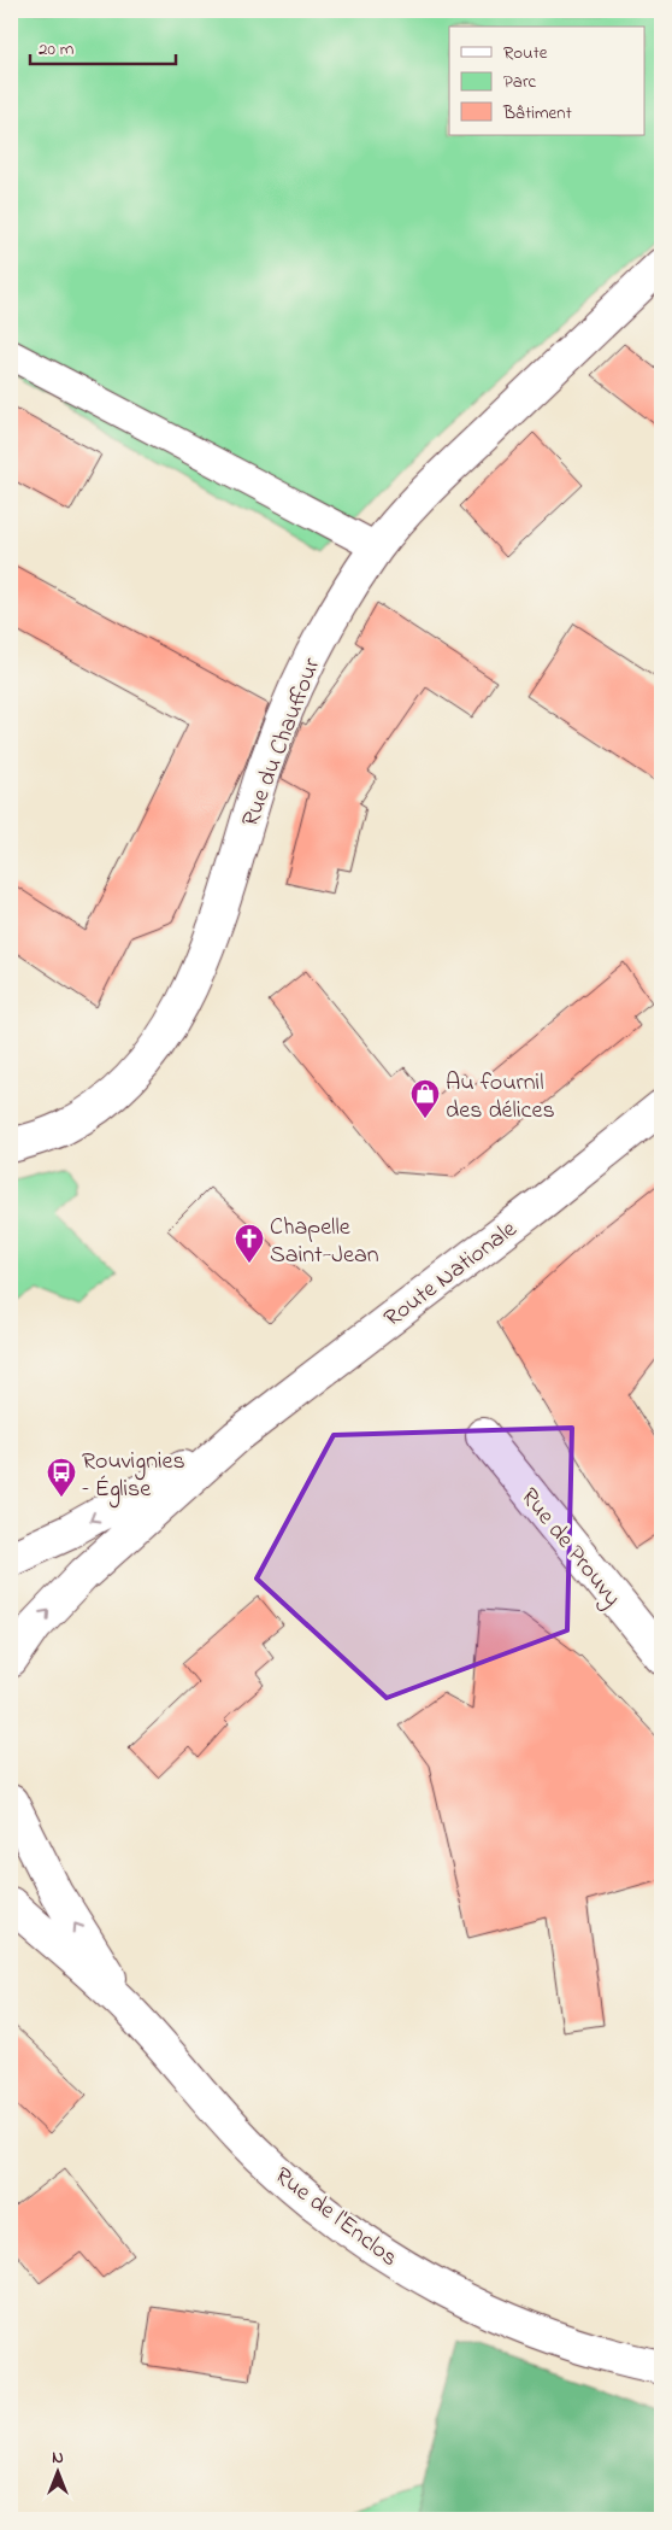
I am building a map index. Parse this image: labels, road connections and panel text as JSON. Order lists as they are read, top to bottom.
{
  "streets": {
    "street": [
      "Rue du Chauffour",
      "Route Nationale",
      "Rue de Prouvy",
      "Rue de l'Enclos"
    ]
  },
  "places": {
    "shop": ["Au fournil des délices"],
    "church": ["Chapelle Saint-Jean"],
    "bus stop": ["Rouvignies – Église"]
  },
  "legend": ["Route", "Parc", "Bâtiment"],
  "scale_bar": "20 m",
  "north": "top"
}
